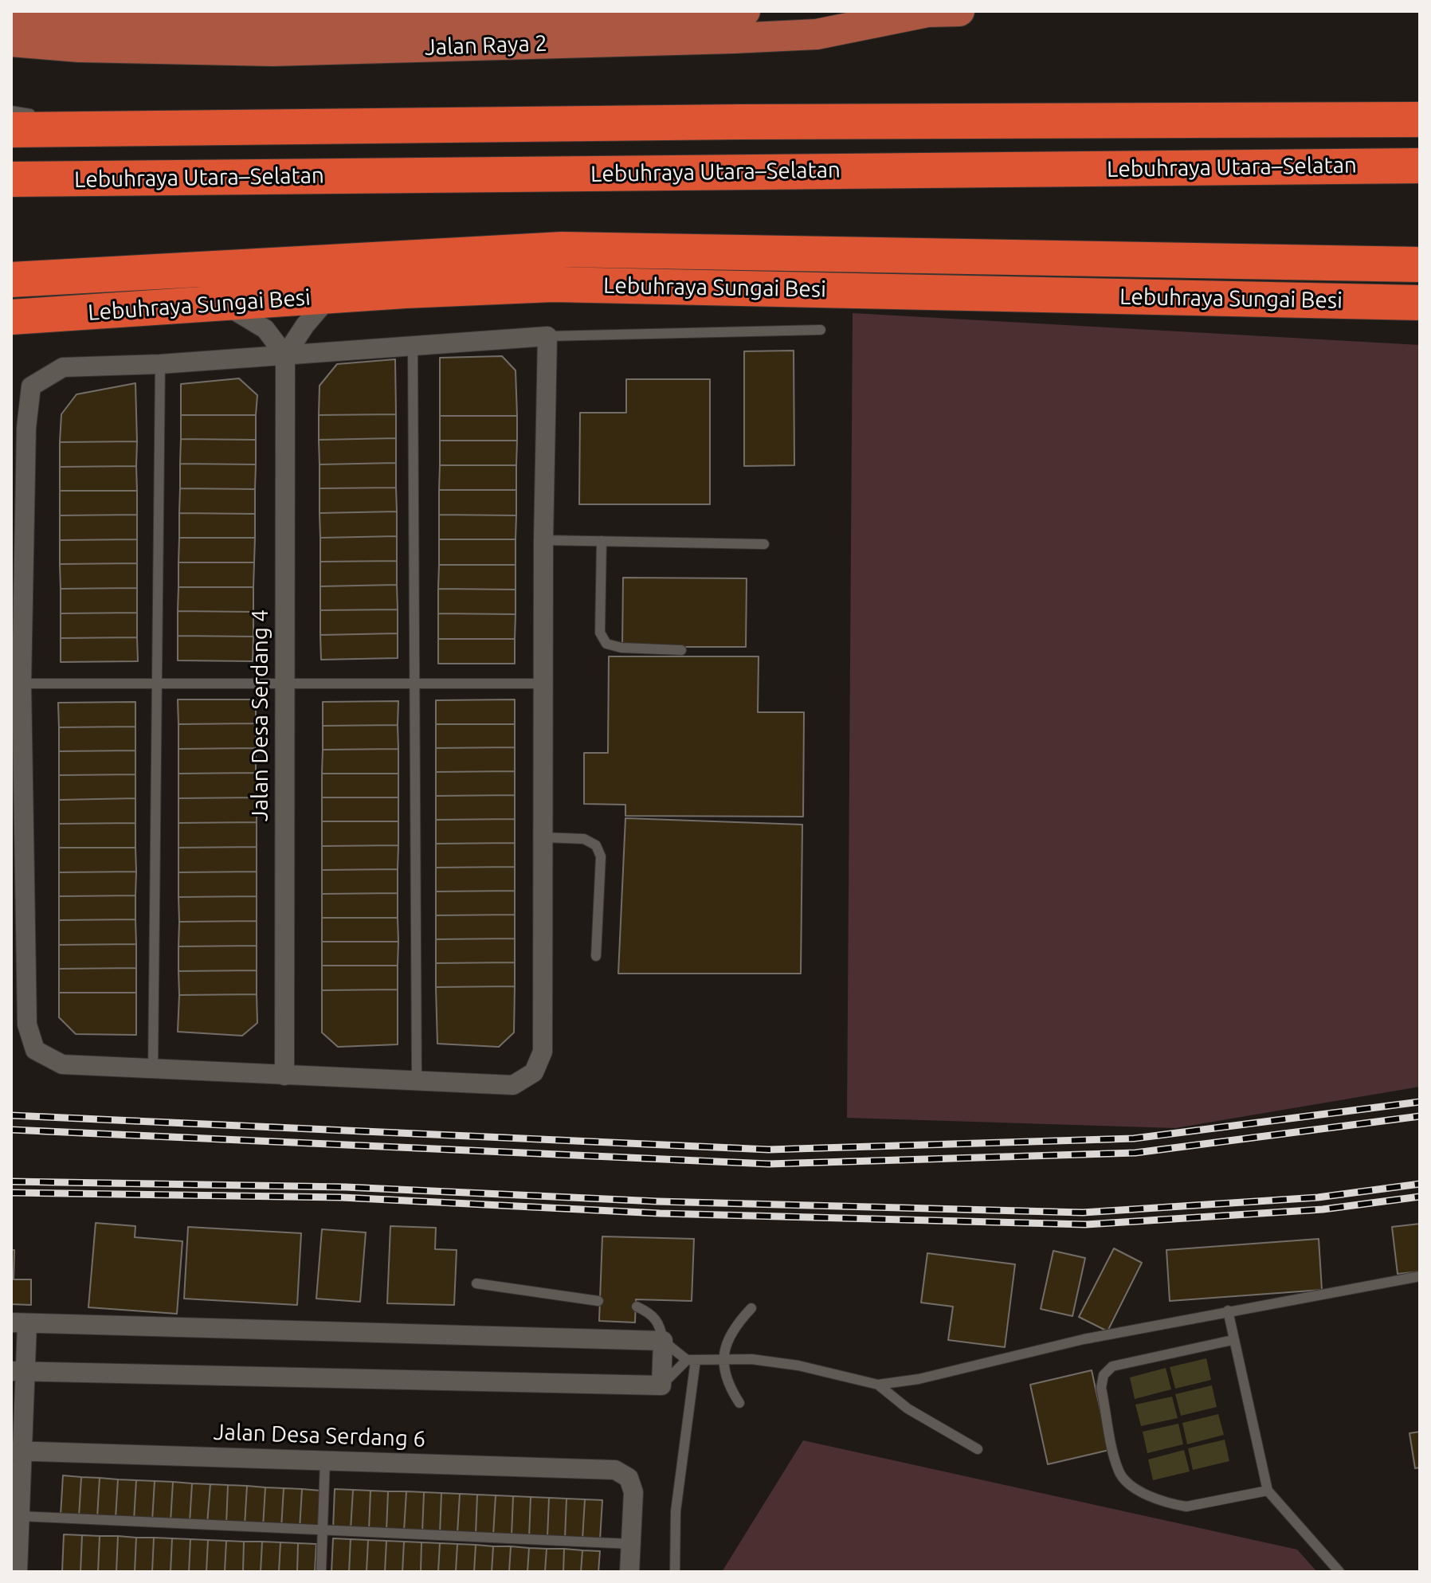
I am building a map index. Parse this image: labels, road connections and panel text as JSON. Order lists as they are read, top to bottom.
{
  "streets": {
    "highway": ["Lebuhraya Utara–Selatan", "Lebuhraya Sungai Besi"],
    "main road": ["Jalan Raya 2"],
    "street": ["Jalan Desa Serdang 4", "Jalan Desa Serdang 6"]
  }
}
